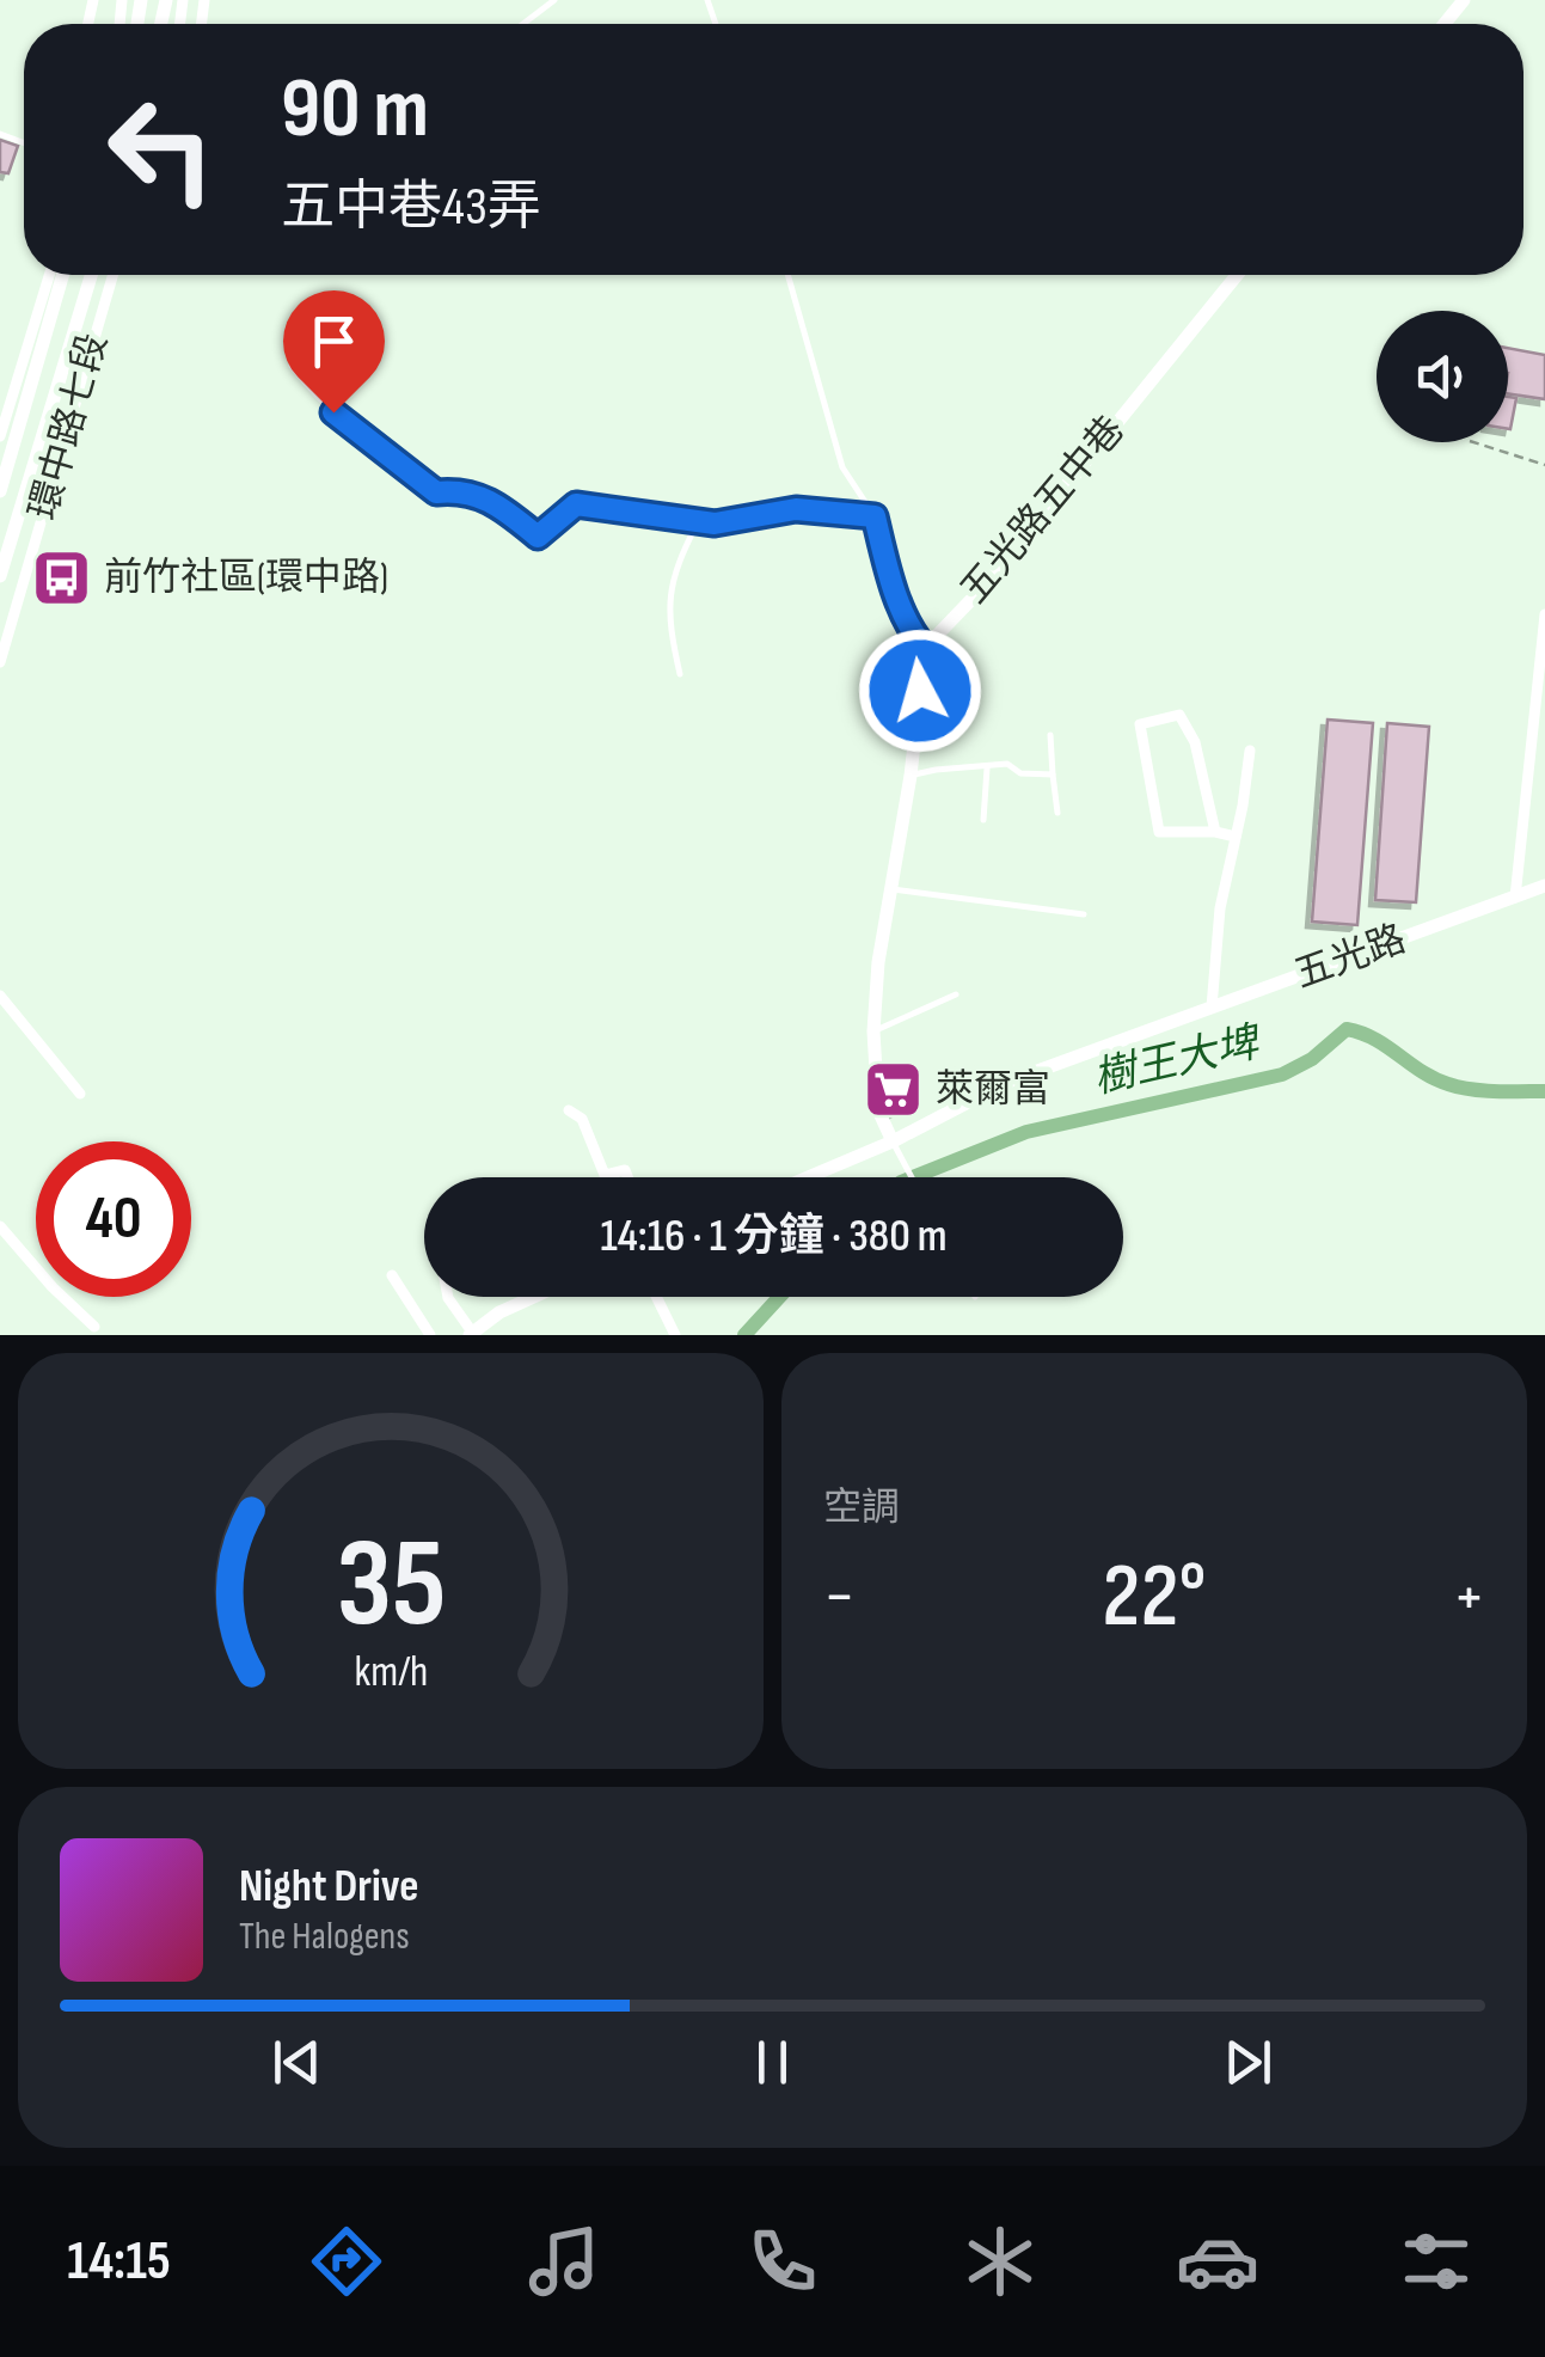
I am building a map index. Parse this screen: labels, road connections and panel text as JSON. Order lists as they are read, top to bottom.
{
  "streets": {
    "street": ["環中路七段", "五光路五中巷", "五光路"]
  },
  "water": ["樹王大埤"],
  "places": {
    "bus stop": ["前竹社區(環中路)"],
    "supermarket": ["萊爾富"]
  },
  "page": {
    "turn": ["90 m", "五中巷43弄"],
    "limit": "40",
    "trip": "14:16 · 1 分鐘 · 380 m",
    "tile": "空調",
    "heat": ["−", "22°", "+"],
    "song": ["Night Drive", "The Halogens"],
    "tabs": "14:15",
    "gauge": ["35", "km/h"]
  }
}
